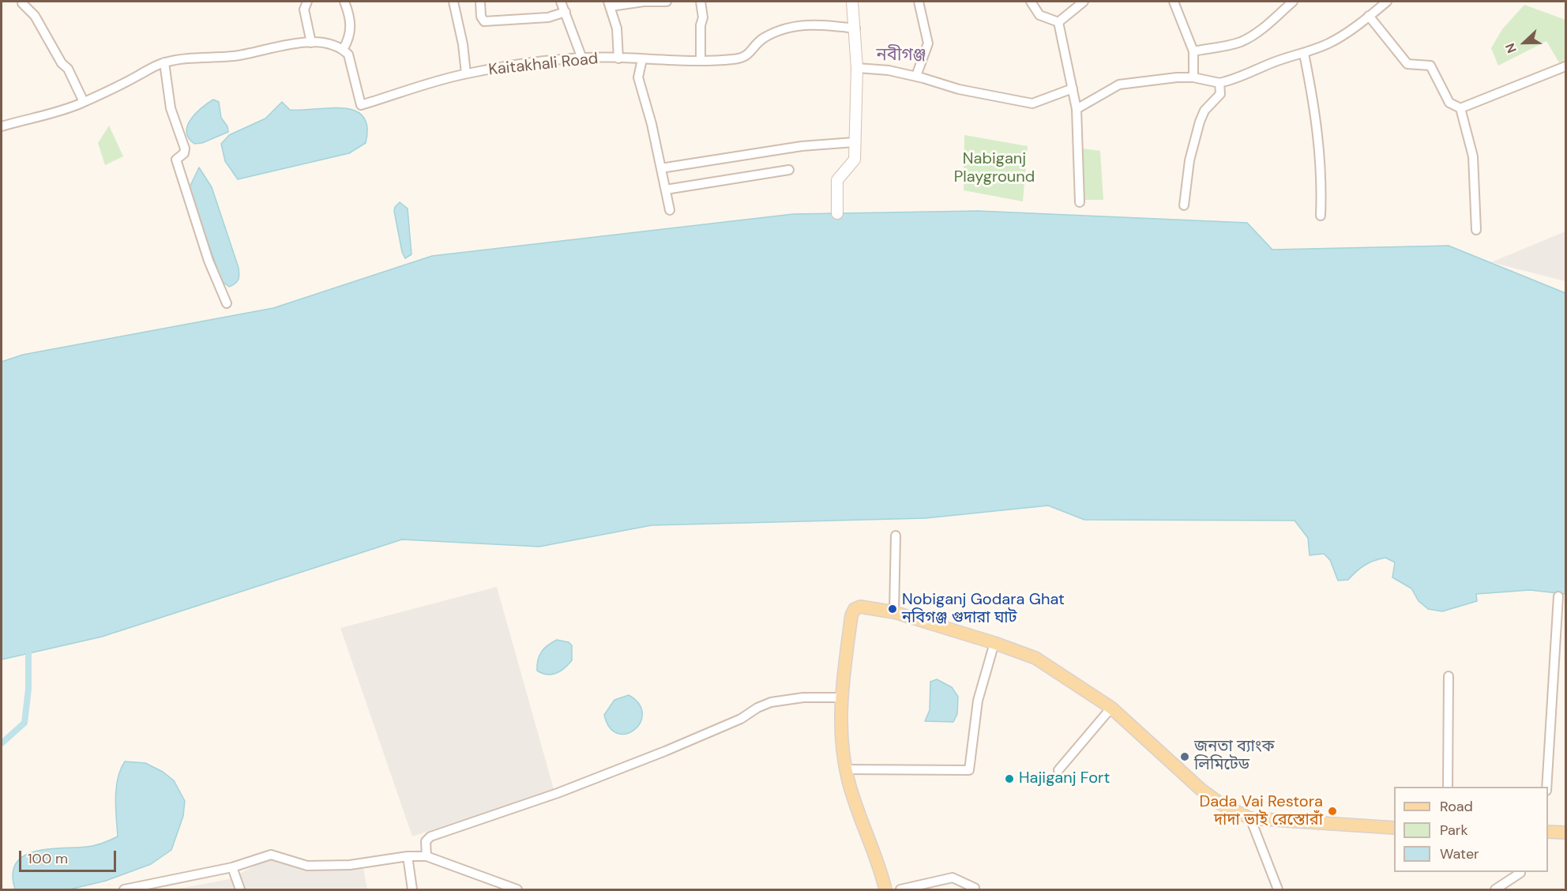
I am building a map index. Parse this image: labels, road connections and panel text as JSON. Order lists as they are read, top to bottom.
{
  "streets": {
    "street": ["Kaitakhali Road"]
  },
  "districts": ["নবীগঞ্জ"],
  "parks": ["Nabiganj Playground"],
  "places": [
    "Nobiganj Godara Ghat নবিগঞ্জ গুদারা ঘাট",
    "জনতা ব্যাংক লিমিটেড",
    "Hajiganj Fort",
    "Dada Vai Restora দাদা ভাই রেস্তোরাঁ"
  ],
  "legend": ["Road", "Park", "Water"],
  "scale_bar": "100 m",
  "north": "left"
}
